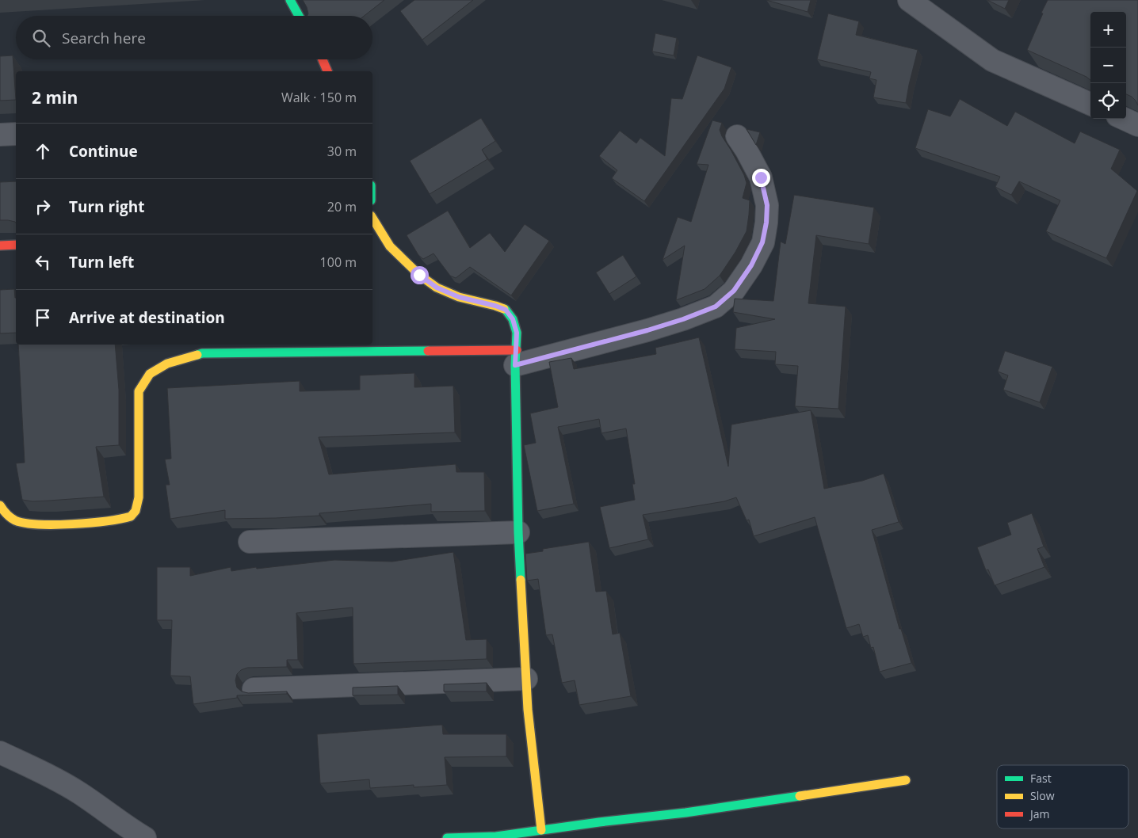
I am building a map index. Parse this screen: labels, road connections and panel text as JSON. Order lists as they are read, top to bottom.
{
  "legend": ["Fast", "Slow", "Jam"],
  "page": {
    "map_buttons": ["+", "−"],
    "search": "Search here",
    "heading": ["2 min", "Walk · 150 m"],
    "list": [
      ["Continue", "30 m"],
      ["Turn right", "20 m"],
      ["Turn left", "100 m"],
      "Arrive at destination"
    ]
  }
}
